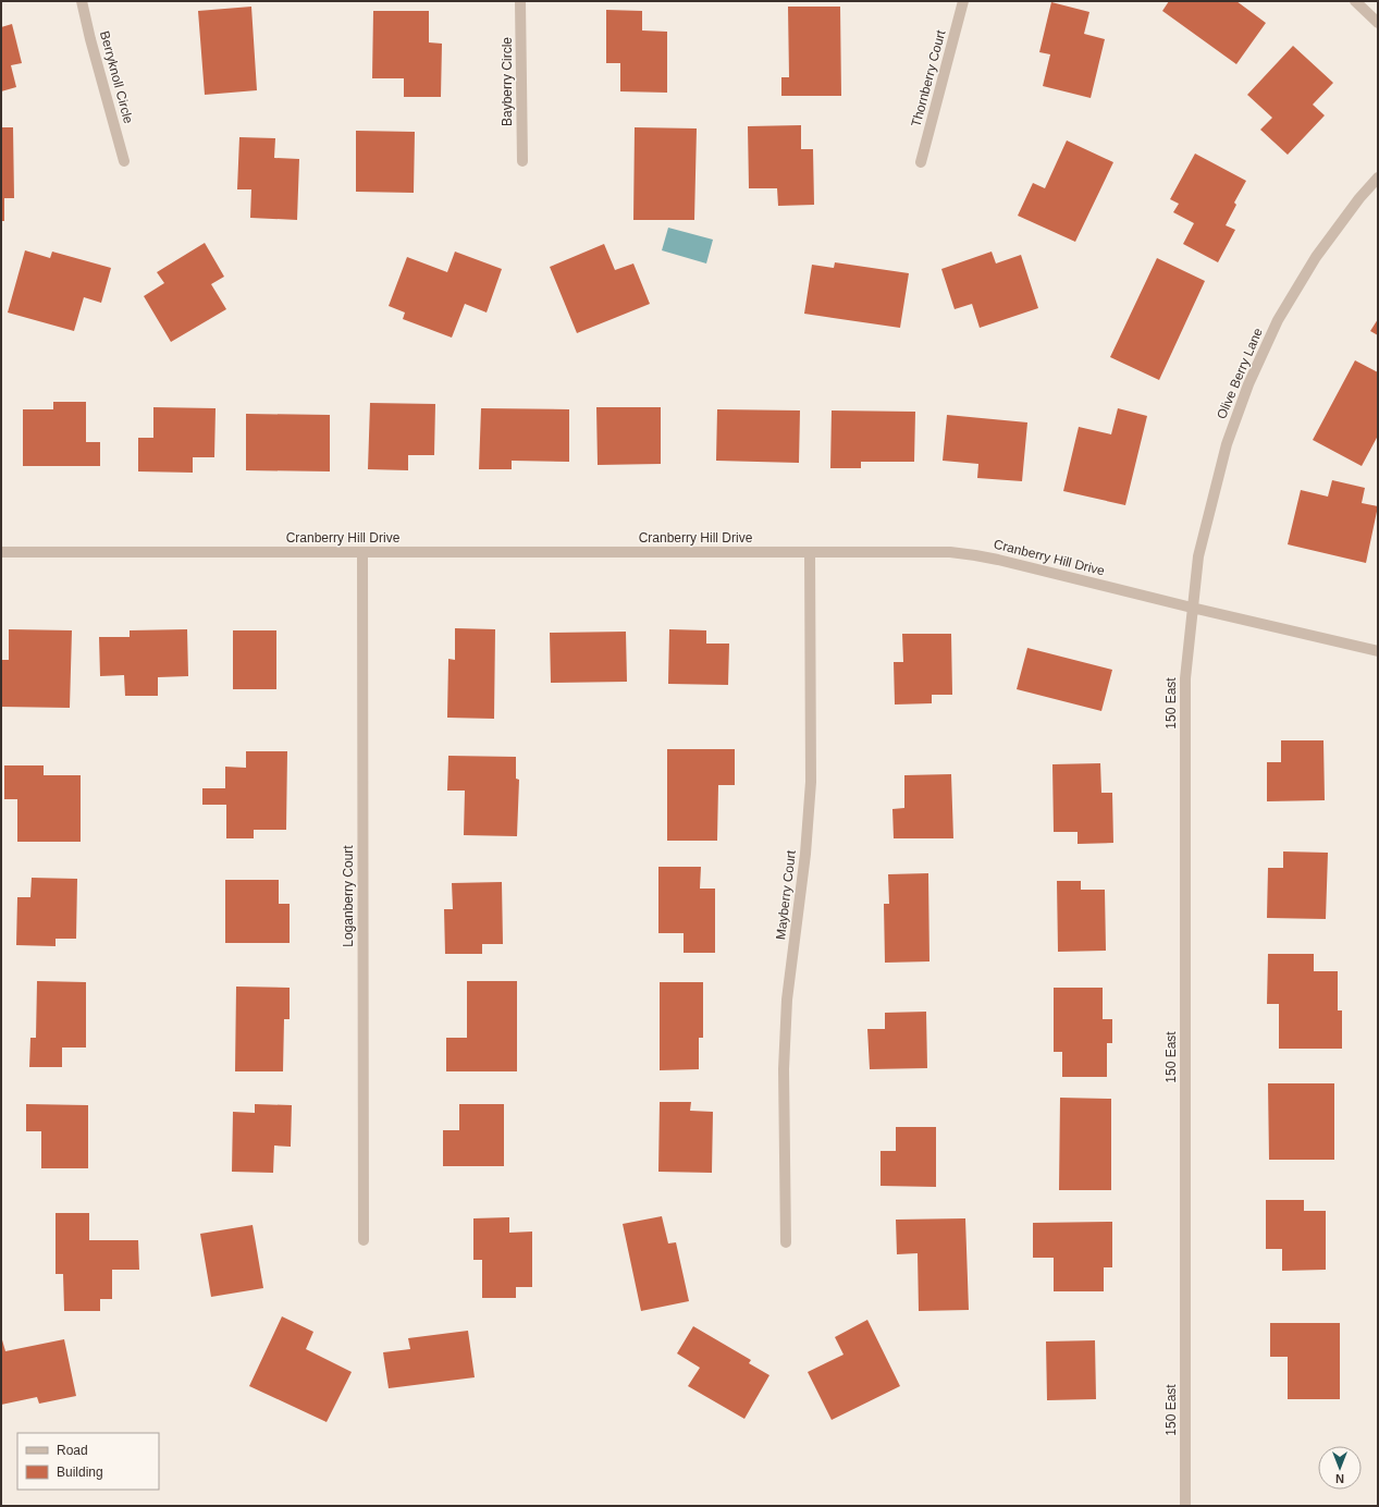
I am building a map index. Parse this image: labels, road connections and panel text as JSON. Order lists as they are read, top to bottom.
{
  "streets": {
    "street": [
      "Berryknoll Circle",
      "Thornberry Court",
      "Bayberry Circle",
      "Olive Berry Lane",
      "Cranberry Hill Drive",
      "150 East",
      "Mayberry Court",
      "Loganberry Court"
    ]
  },
  "crossings": [
    ["Olive Berry Lane", "Cranberry Hill Drive"],
    ["Olive Berry Lane", "150 East"],
    ["Cranberry Hill Drive", "150 East"],
    ["Cranberry Hill Drive", "Mayberry Court"],
    ["Cranberry Hill Drive", "Loganberry Court"]
  ],
  "legend": ["Road", "Building"],
  "north": "bottom"
}
